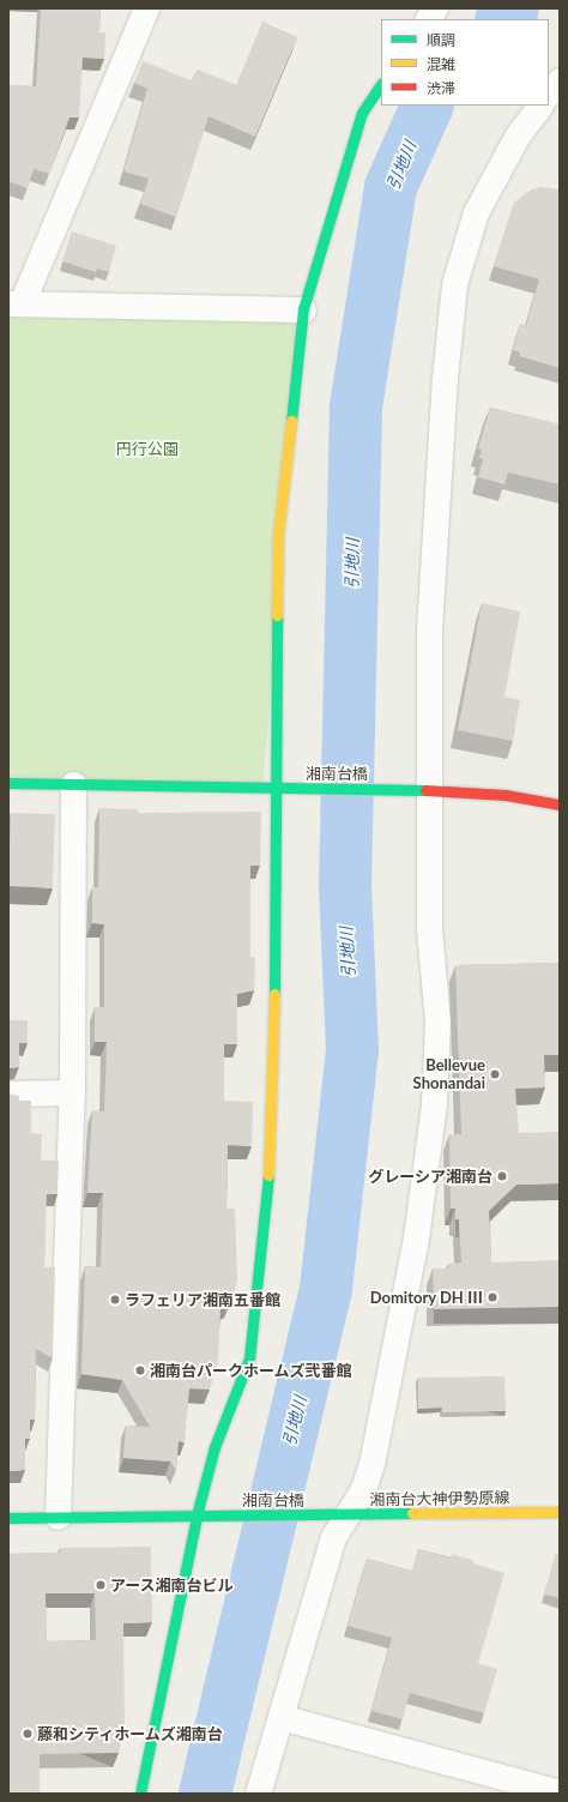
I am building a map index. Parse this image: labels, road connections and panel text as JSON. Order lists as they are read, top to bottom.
{
  "streets": {
    "street": ["湘南台橋", "湘南台大神伊勢原線"]
  },
  "crossings": [
    ["湘南台橋", "湘南台大神伊勢原線"]
  ],
  "water": ["引地川"],
  "parks": ["円行公園"],
  "places": [
    "Bellevue Shonandai",
    "グレーシア湘南台",
    "Domitory DH Ⅲ",
    "ラフェリア湘南五番館",
    "湘南台パークホームズ弐番館",
    "アース湘南台ビル",
    "藤和シティホームズ湘南台"
  ],
  "legend": ["順調", "混雑", "渋滞"]
}
